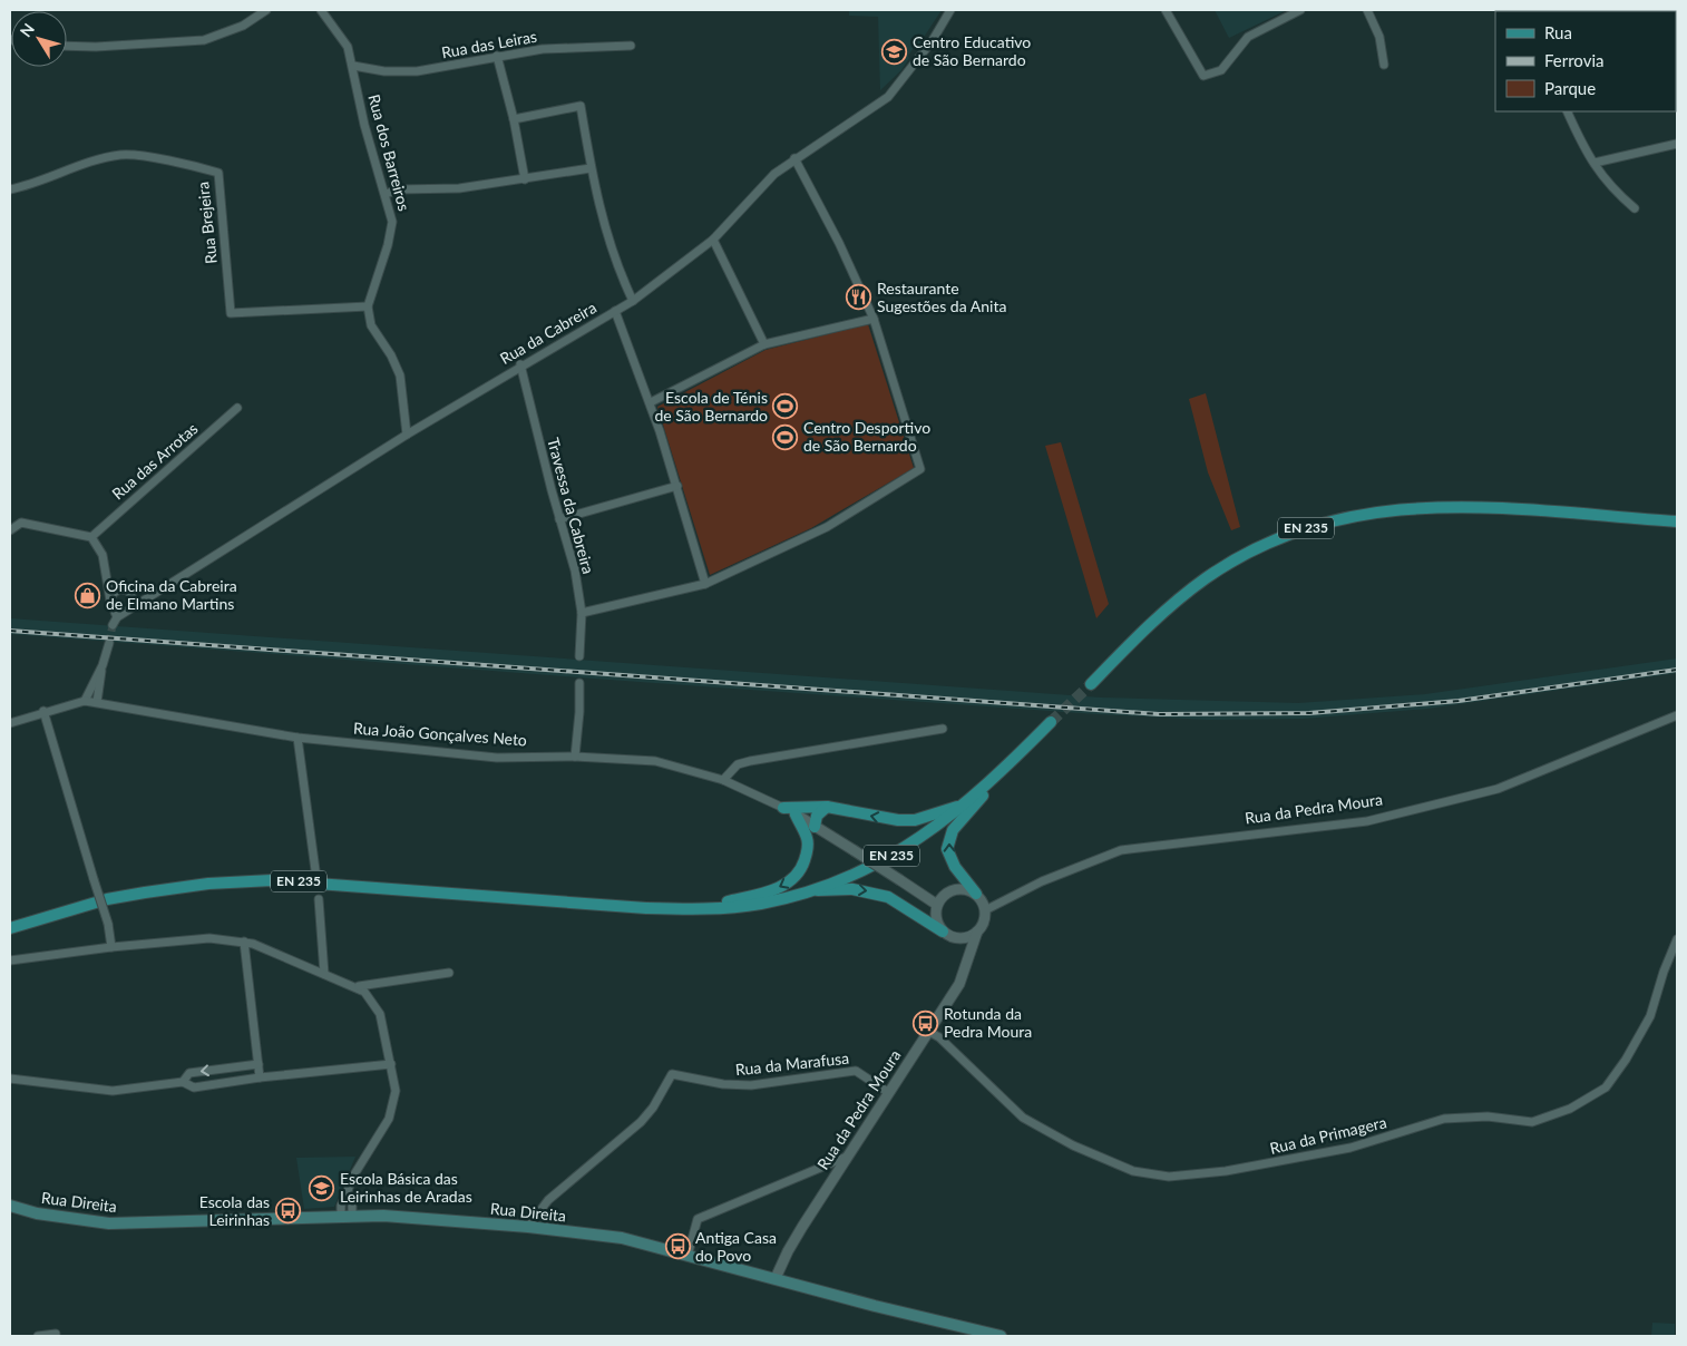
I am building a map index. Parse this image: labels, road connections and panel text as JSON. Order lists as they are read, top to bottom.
{
  "streets": {
    "main road": ["EN 235", "Rua Direita"],
    "street": [
      "Rua das Leiras",
      "Rua dos Barreiros",
      "Rua Brejeira",
      "Rua da Cabreira",
      "Rua das Arrotas",
      "Travessa da Cabreira",
      "Rua João Gonçalves Neto",
      "Rua da Pedra Moura",
      "Rua da Marafusa",
      "Rua da Primagera"
    ]
  },
  "crossings": [
    ["Rua das Leiras", "Rua dos Barreiros"],
    ["Rua dos Barreiros", "Rua Brejeira"],
    ["Rua da Cabreira", "Travessa da Cabreira"],
    ["Rua João Gonçalves Neto", "Rua da Pedra Moura"],
    ["Rua da Pedra Moura", "Rua da Marafusa"],
    ["Rua da Pedra Moura", "Rua da Primagera"],
    ["Rua da Pedra Moura", "Rua Direita"],
    ["Rua da Marafusa", "Rua Direita"]
  ],
  "places": {
    "school or university": ["Centro Educativo de São Bernardo", "Escola Básica das Leirinhas de Aradas"],
    "restaurant": ["Restaurante Sugestões da Anita"],
    "sports": ["Escola de Ténis de São Bernardo", "Centro Desportivo de São Bernardo"],
    "shop": ["Oficina da Cabreira de Elmano Martins"],
    "bus stop": ["Rotunda da Pedra Moura", "Escola das Leirinhas", "Antiga Casa do Povo"]
  },
  "legend": ["Rua", "Ferrovia", "Parque"],
  "north": "top left"
}
